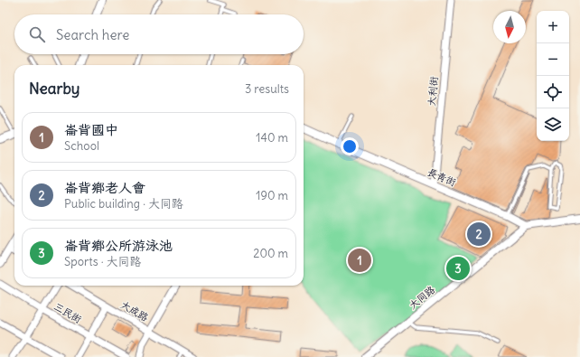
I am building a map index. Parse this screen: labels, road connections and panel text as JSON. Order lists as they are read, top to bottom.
{
  "streets": {
    "street": [
      "大利街",
      "長青街",
      "大同路",
      "大成路",
      "三民街"
    ]
  },
  "crossings": [
    ["大利街", "長青街"],
    ["長青街", "大同路"]
  ],
  "north": "bottom",
  "page": {
    "map_buttons": ["+", "−"],
    "search": "Search here",
    "heading": ["Nearby", "3 results"],
    "list": [
      {
        "mark": "1",
        "name": "崙背國中",
        "note": "School",
        "value": "140 m"
      },
      {
        "mark": "2",
        "name": "崙背鄉老人會",
        "note": "Public building · 大同路",
        "value": "190 m"
      },
      {
        "mark": "3",
        "name": "崙背鄉公所游泳池",
        "note": "Sports · 大同路",
        "value": "200 m"
      }
    ],
    "pins": ["2", "1", "3"]
  }
}
